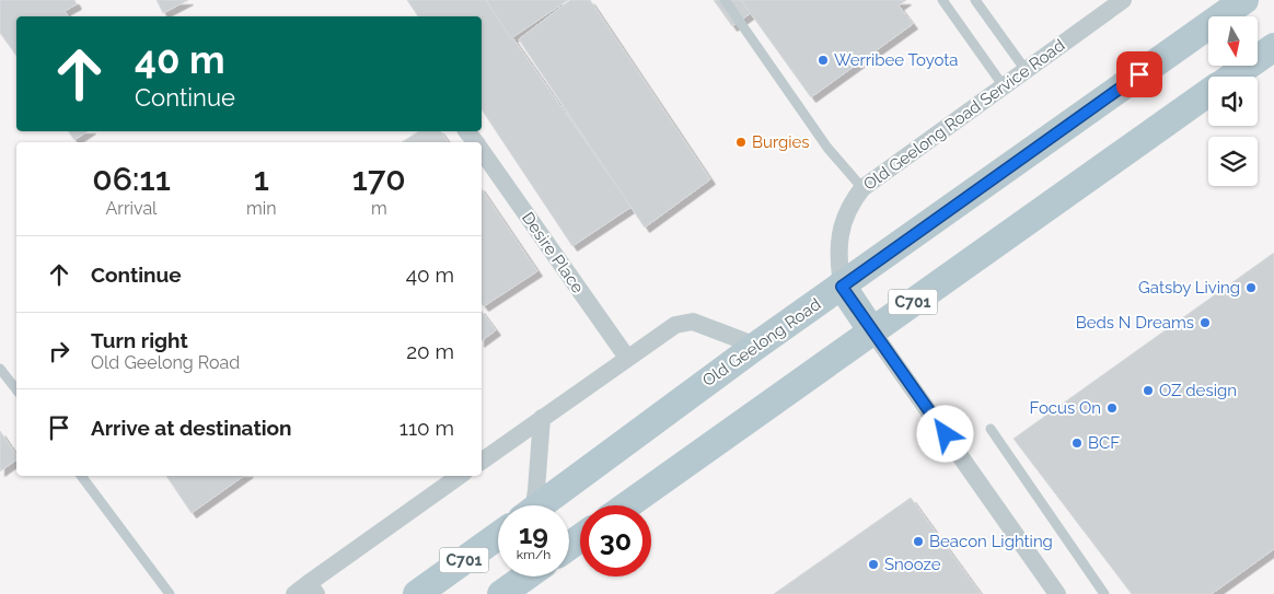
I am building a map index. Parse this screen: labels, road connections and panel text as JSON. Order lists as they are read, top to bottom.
{
  "streets": {
    "main road": ["C701", "Old Geelong Road"],
    "street": ["Old Geelong Road Service Road", "Desire Place"]
  },
  "crossings": [
    ["Old Geelong Road Service Road", "Old Geelong Road"]
  ],
  "places": [
    "Werribee Toyota",
    "Burgies",
    "Gatsby Living",
    "Beds N Dreams",
    "OZ design",
    "Focus On",
    "BCF",
    "Beacon Lighting",
    "Snooze"
  ],
  "north": "bottom",
  "page": {
    "turn": ["40 m", "Continue"],
    "eta": [
      "06:11",
      "Arrival",
      "1",
      "min",
      "170",
      "m"
    ],
    "list": [
      {
        "name": "Continue",
        "value": "40 m"
      },
      {
        "name": "Turn right",
        "note": "Old Geelong Road",
        "value": "20 m"
      },
      {
        "name": "Arrive at destination",
        "value": "110 m"
      }
    ],
    "speed": "19 km/h",
    "limit": "30"
  }
}
